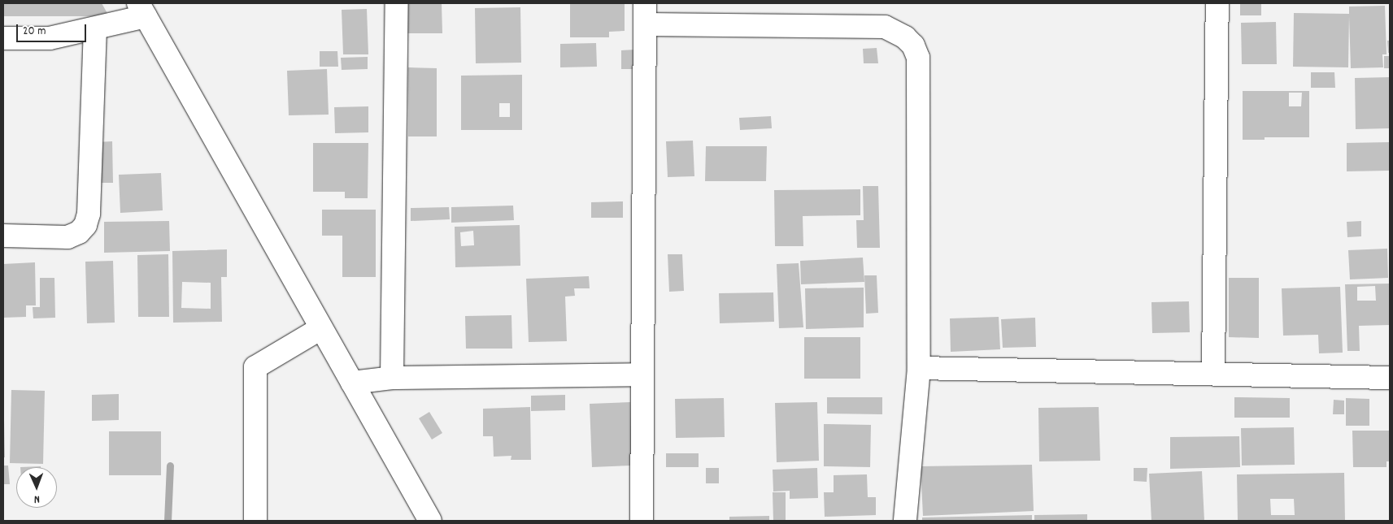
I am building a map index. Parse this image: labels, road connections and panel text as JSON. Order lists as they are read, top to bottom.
{
  "scale_bar": "20 m",
  "north": "bottom"
}
